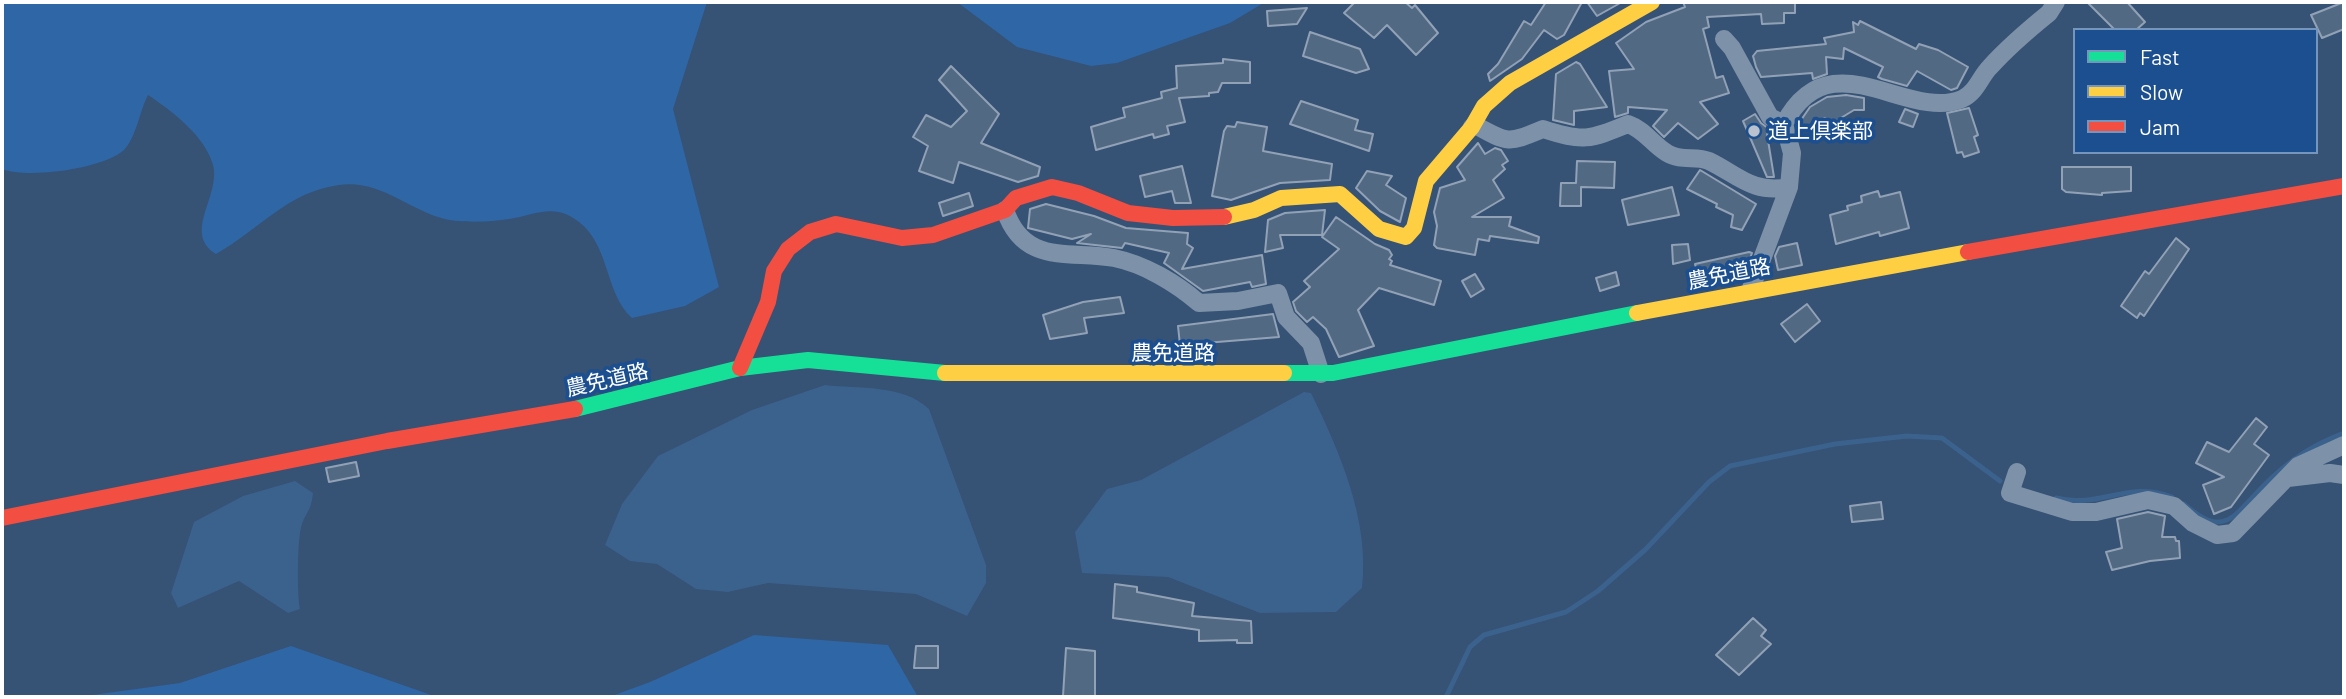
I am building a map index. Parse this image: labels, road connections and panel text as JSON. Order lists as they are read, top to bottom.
{
  "streets": {
    "street": ["農免道路"]
  },
  "places": ["道上倶楽部"],
  "legend": ["Fast", "Slow", "Jam"]
}
